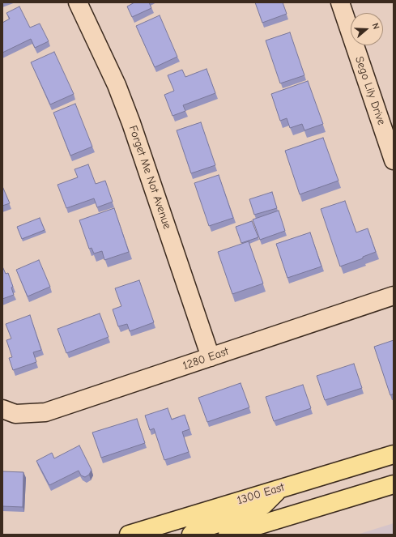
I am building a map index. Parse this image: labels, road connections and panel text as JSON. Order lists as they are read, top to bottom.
{
  "streets": {
    "main road": ["1300 East"],
    "street": ["Sego Lily Drive", "Forget Me Not Avenue", "1280 East"]
  },
  "crossings": [
    ["Forget Me Not Avenue", "1280 East"]
  ],
  "north": "right"
}
